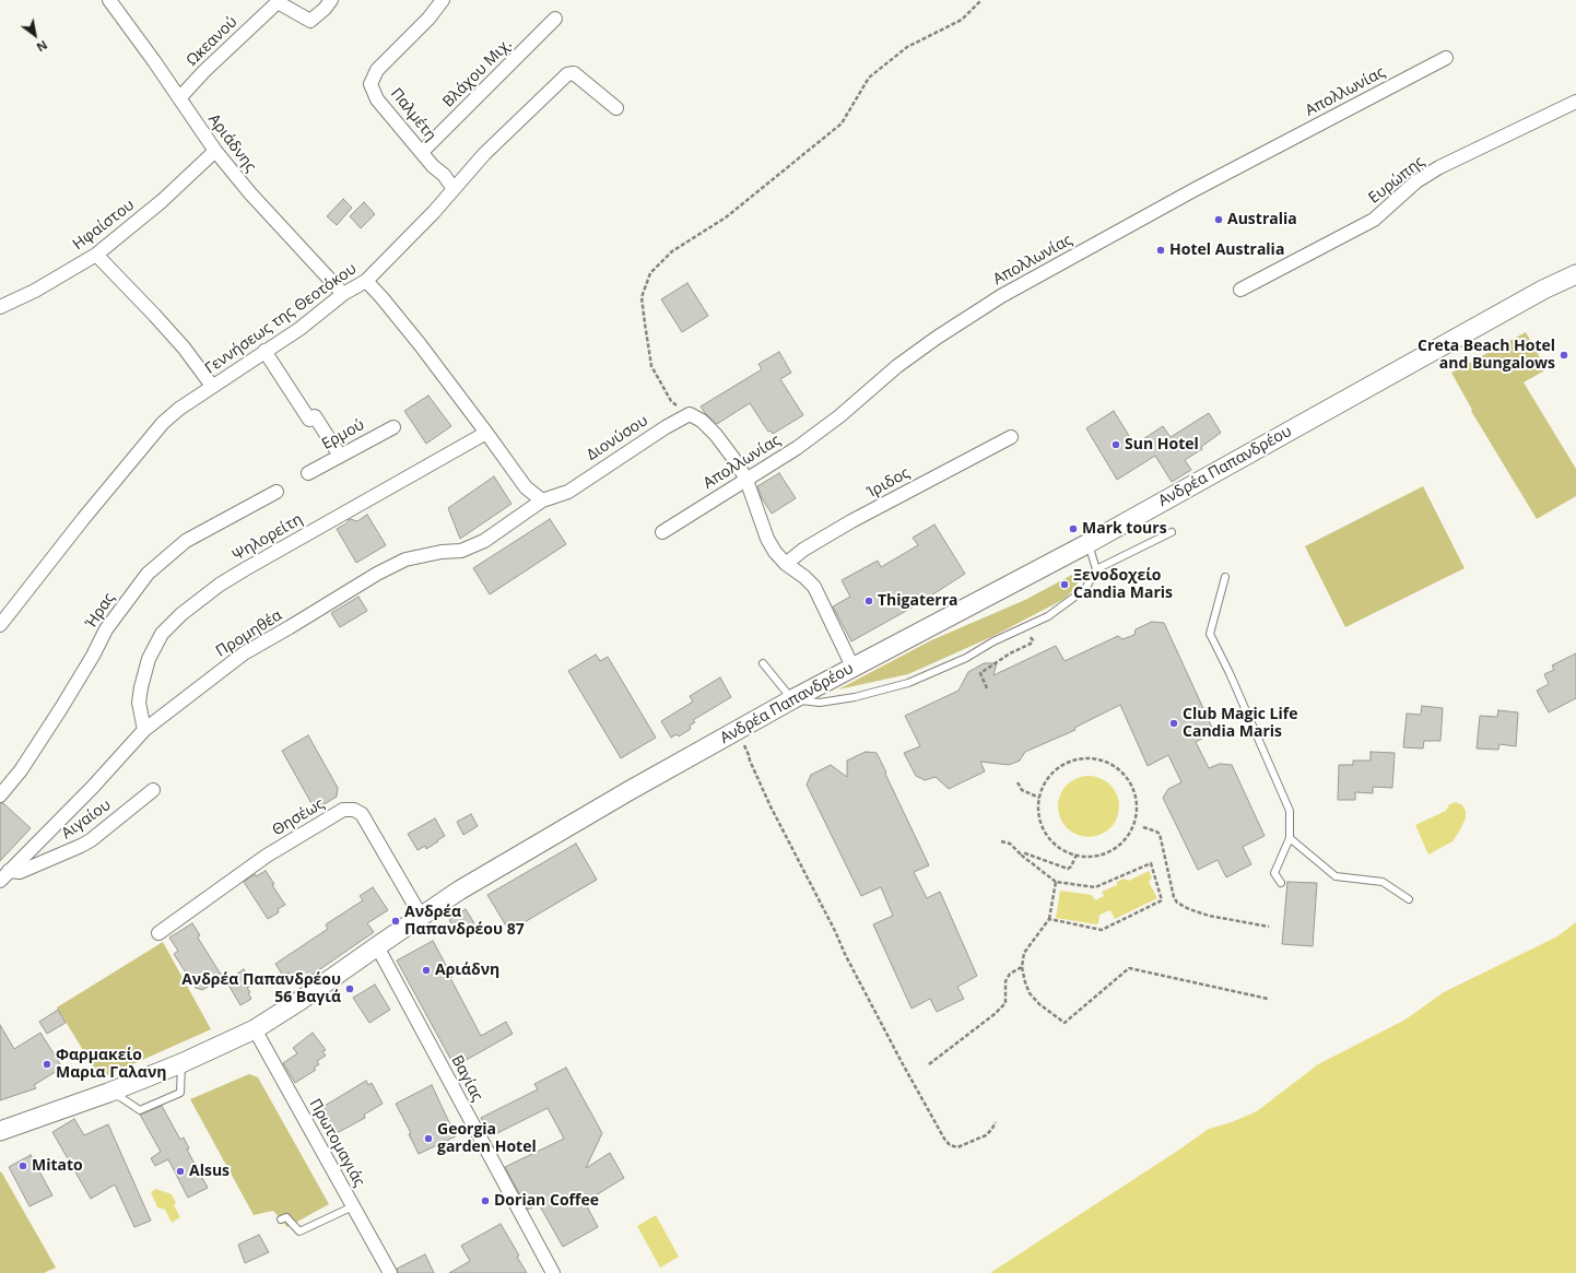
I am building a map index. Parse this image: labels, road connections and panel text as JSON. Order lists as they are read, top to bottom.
{
  "streets": {
    "main road": ["Ανδρέα Παπανδρέου"],
    "street": [
      "Ωκεανού",
      "Βλάχου Μιχ.",
      "Απολλωνίας",
      "Παλμέτη",
      "Αριάδνης",
      "Ευρώπης",
      "Ηφαίστου",
      "Γεννήσεως της Θεοτόκου",
      "Ερμού",
      "Διονύσου",
      "Ίριδος",
      "Ψηλορείτη",
      "Ήρας",
      "Προμηθέα",
      "Θησέως",
      "Αιγαίου",
      "Βαγίας",
      "Πρωτομαγιάς"
    ]
  },
  "crossings": [
    ["Ωκεανού", "Αριάδνης"],
    ["Βλάχου Μιχ.", "Παλμέτη"],
    ["Παλμέτη", "Γεννήσεως της Θεοτόκου"],
    ["Αριάδνης", "Ηφαίστου"],
    ["Αριάδνης", "Γεννήσεως της Θεοτόκου"],
    ["Διονύσου", "Προμηθέα"],
    ["Ανδρέα Παπανδρέου", "Θησέως"],
    ["Ανδρέα Παπανδρέου", "Βαγίας"],
    ["Ανδρέα Παπανδρέου", "Πρωτομαγιάς"],
    ["Ψηλορείτη", "Προμηθέα"],
    ["Προμηθέα", "Αιγαίου"]
  ],
  "places": [
    "Australia",
    "Hotel Australia",
    "Creta Beach Hotel and Bungalows",
    "Sun Hotel",
    "Mark tours",
    "Ξενοδοχείο Candia Maris",
    "Thigaterra",
    "Club Magic Life Candia Maris",
    "Ανδρέα Παπανδρέου 87",
    "Αριάδνη",
    "Ανδρέα Παπανδρέου 56 Βαγιά",
    "Φαρμακείο Μαρια Γαλανη",
    "Georgia garden Hotel",
    "Mitato",
    "Alsus",
    "Dorian Coffee"
  ],
  "north": "bottom right"
}
